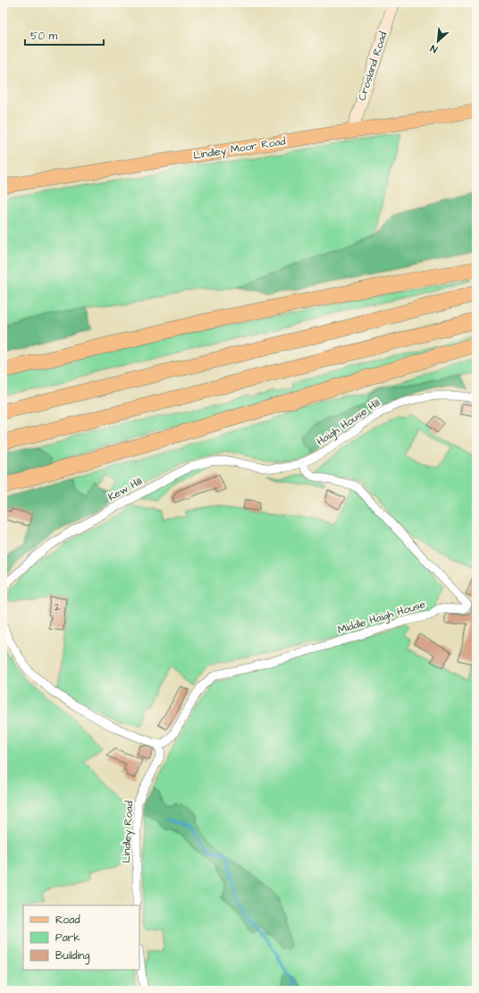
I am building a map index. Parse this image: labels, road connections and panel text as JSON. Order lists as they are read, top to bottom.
{
  "streets": {
    "main road": ["Lindley Moor Road"],
    "street": [
      "Crosland Road",
      "Haigh House Hill",
      "Kew Hill",
      "Middle Haigh House",
      "Lindley Road"
    ]
  },
  "crossings": [
    ["Crosland Road", "Lindley Moor Road"],
    ["Haigh House Hill", "Kew Hill"],
    ["Haigh House Hill", "Middle Haigh House"],
    ["Middle Haigh House", "Lindley Road"]
  ],
  "house_numbers": ["2"],
  "legend": ["Road", "Park", "Building"],
  "scale_bar": "50 m",
  "north": "bottom left"
}
